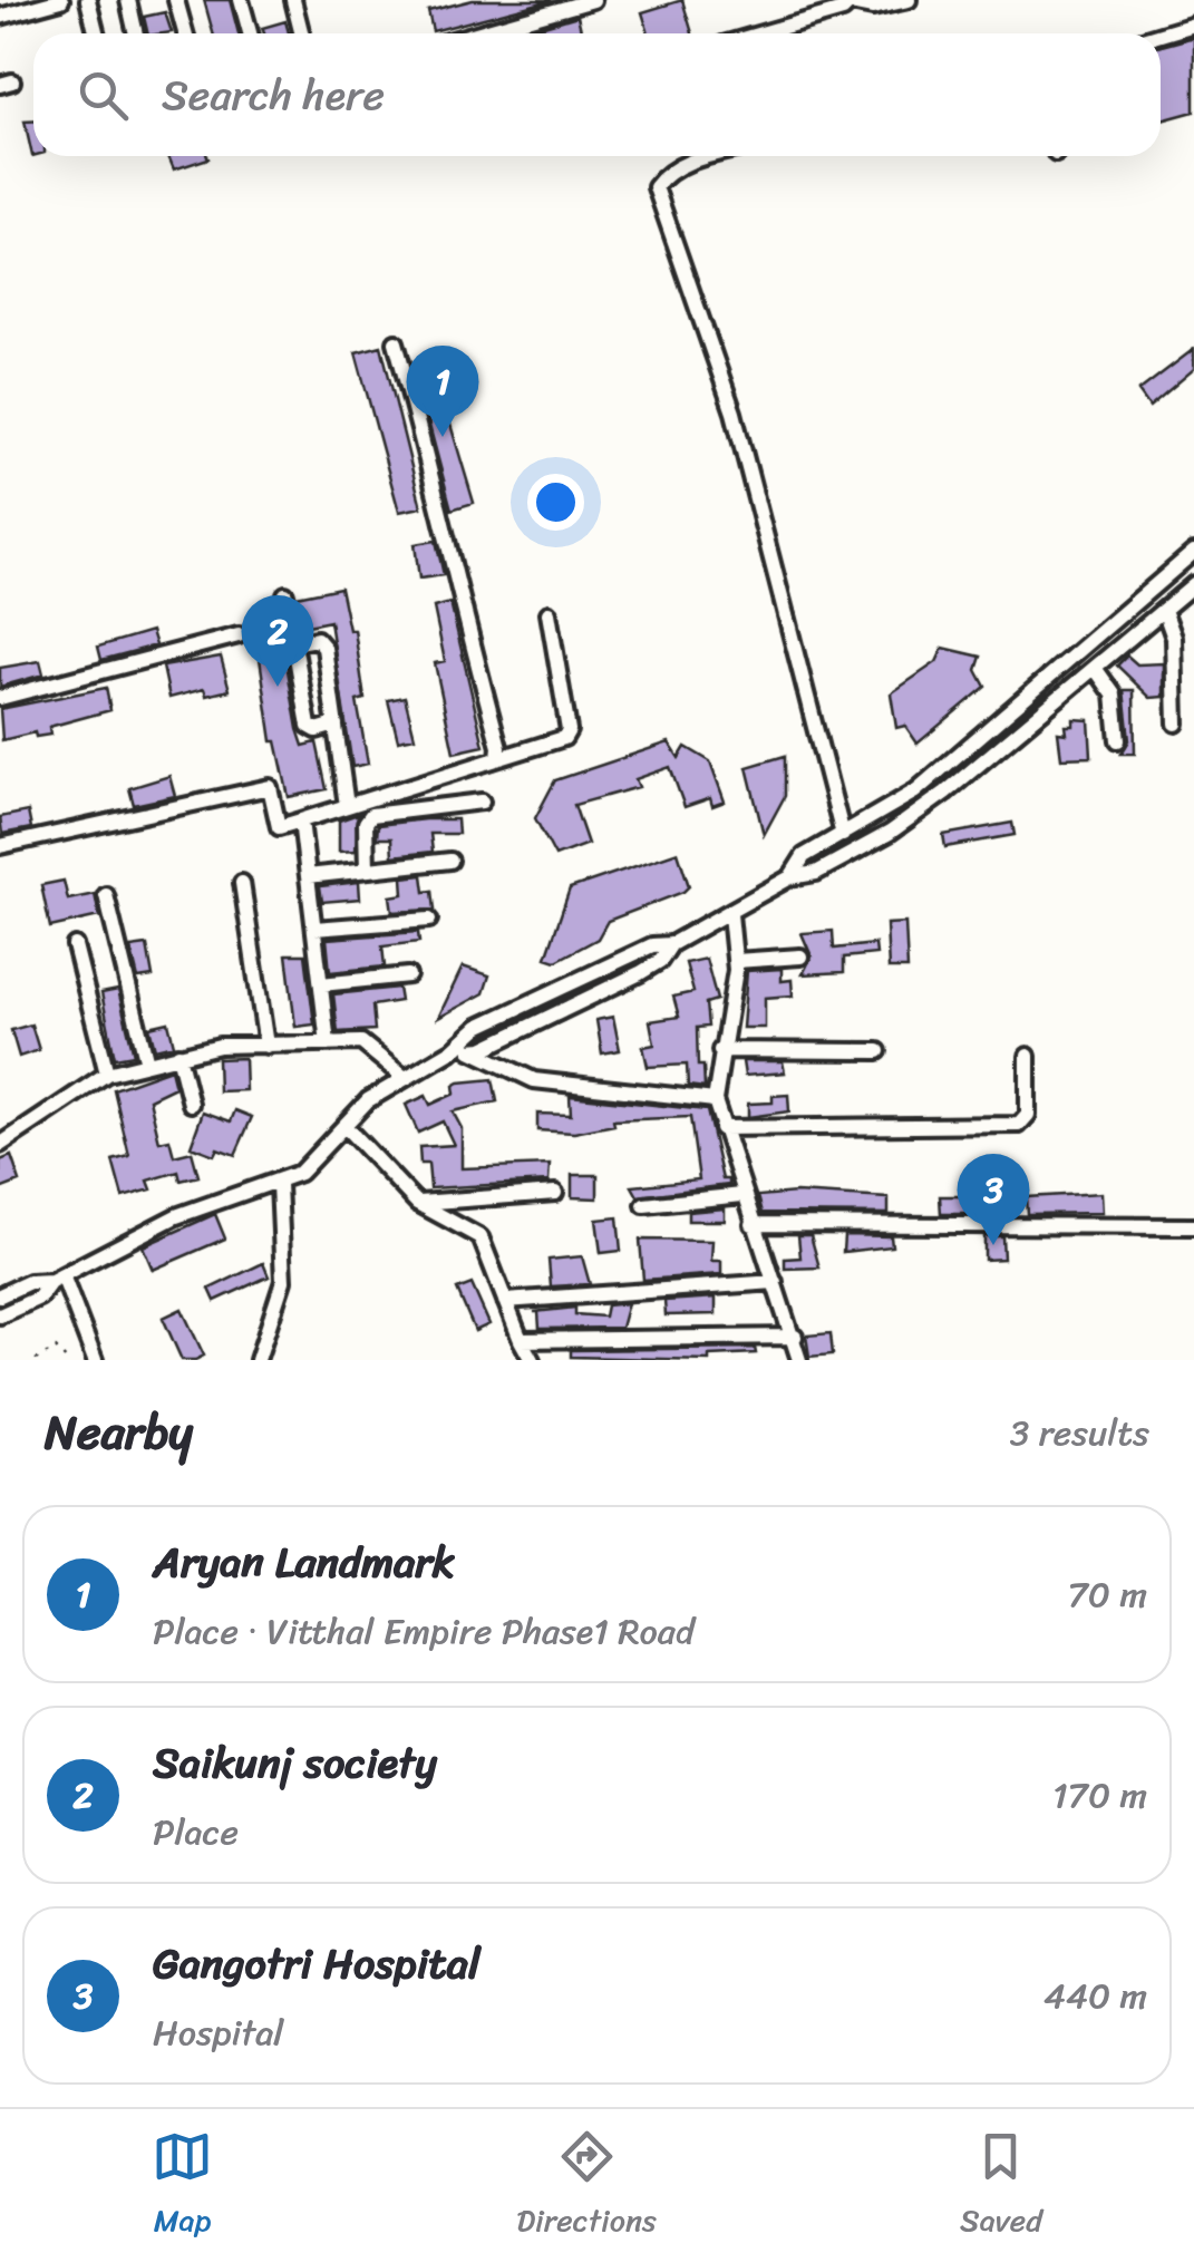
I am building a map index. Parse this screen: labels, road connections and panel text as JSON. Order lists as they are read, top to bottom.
{
  "page": {
    "search": "Search here",
    "pins": ["1", "2", "3"],
    "heading": ["Nearby", "3 results"],
    "list": [
      {
        "mark": "1",
        "name": "Aryan Landmark",
        "note": "Place · Vitthal Empire Phase1 Road",
        "value": "70 m"
      },
      {
        "mark": "2",
        "name": "Saikunj society",
        "note": "Place",
        "value": "170 m"
      },
      {
        "mark": "3",
        "name": "Gangotri Hospital",
        "note": "Hospital",
        "value": "440 m"
      }
    ],
    "nav": ["Map", "Directions", "Saved"]
  }
}
